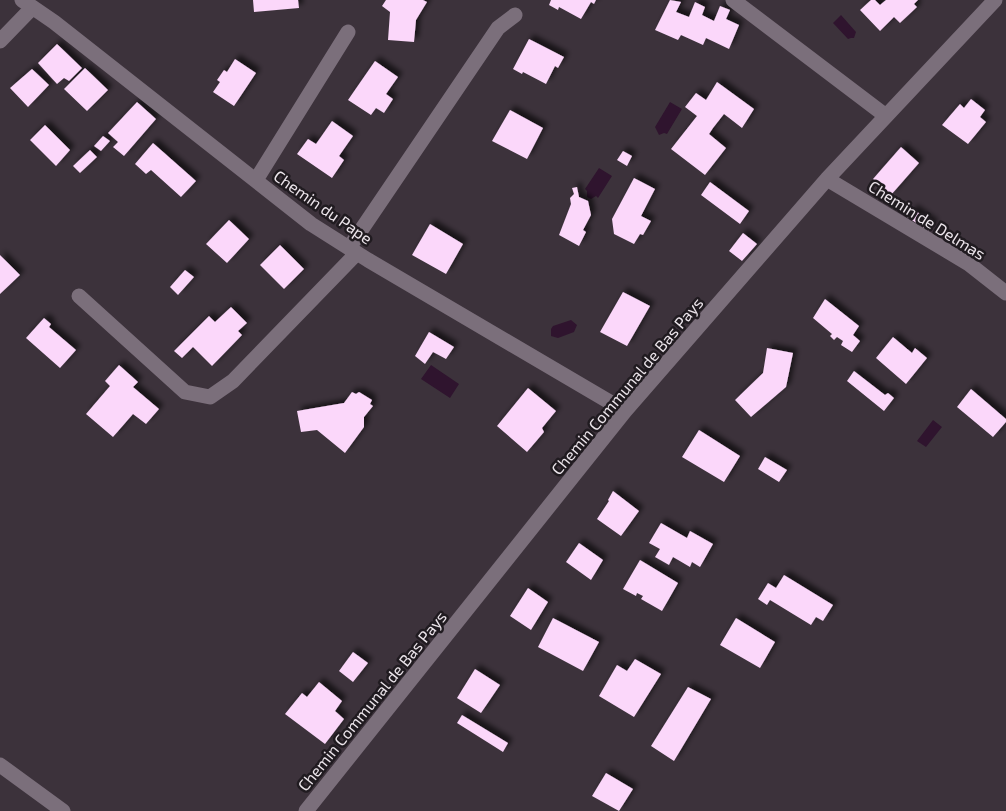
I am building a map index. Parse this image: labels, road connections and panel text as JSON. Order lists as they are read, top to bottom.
{
  "streets": {
    "street": ["Chemin du Pape", "Chemin de Delmas", "Chemin Communal de Bas Pays"]
  },
  "crossings": [
    ["Chemin du Pape", "Chemin Communal de Bas Pays"],
    ["Chemin de Delmas", "Chemin Communal de Bas Pays"]
  ]
}
